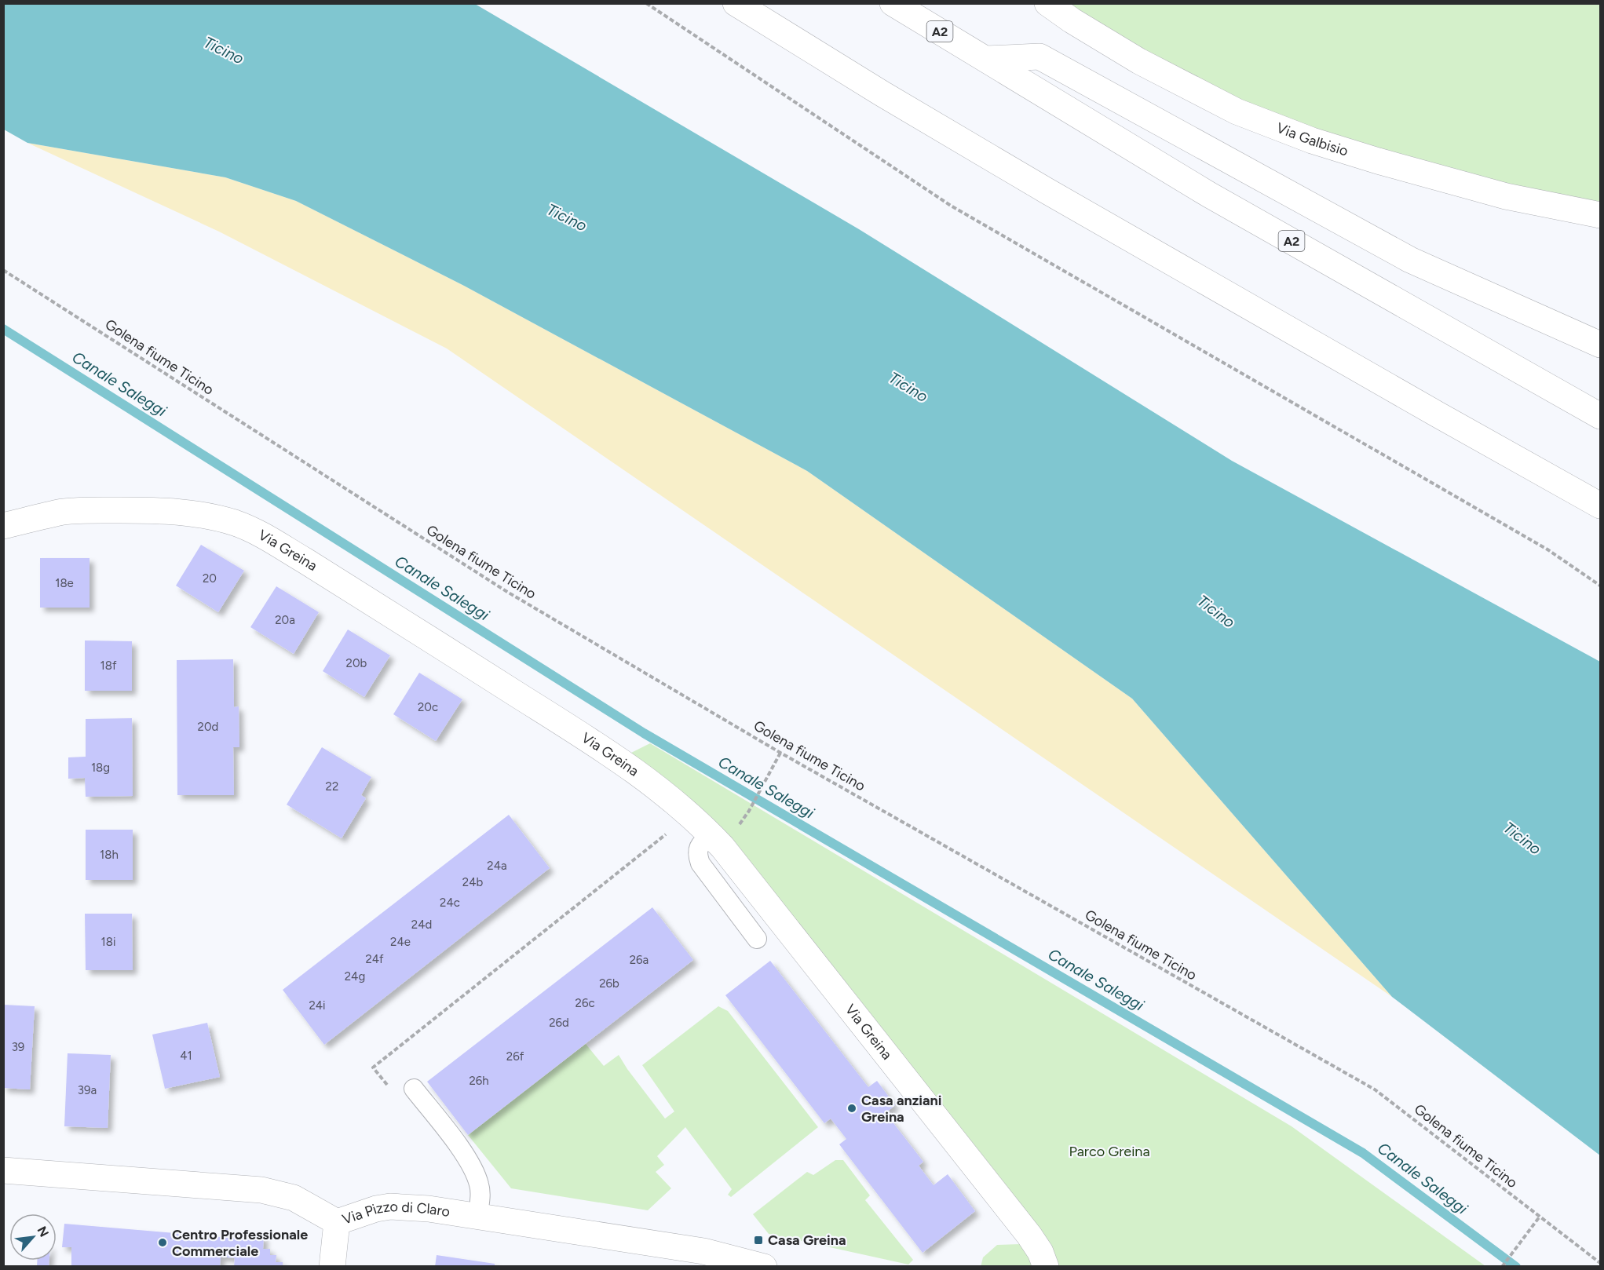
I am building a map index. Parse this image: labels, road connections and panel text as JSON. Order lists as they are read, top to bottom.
{
  "streets": {
    "main road": [
      "A2",
      "Via Galbisio",
      "Via Greina",
      "Via Pizzo di Claro"
    ],
    "path": ["Golena fiume Ticino"]
  },
  "water": ["Ticino", "Canale Saleggi"],
  "parks": ["Parco Greina"],
  "places": {
    "other": ["Casa anziani Greina", "Centro Professionale Commerciale"],
    "transit": ["Casa Greina"]
  },
  "house_numbers": [
    "20",
    "18e",
    "20a",
    "20b",
    "18f",
    "20c",
    "20d",
    "18g",
    "22",
    "18h",
    "24a",
    "24b",
    "24c",
    "24d",
    "18i",
    "24e",
    "24f",
    "26a",
    "24g",
    "26b",
    "26c",
    "24i",
    "26d",
    "39",
    "41",
    "26f",
    "26h",
    "39a"
  ],
  "north": "top right"
}
